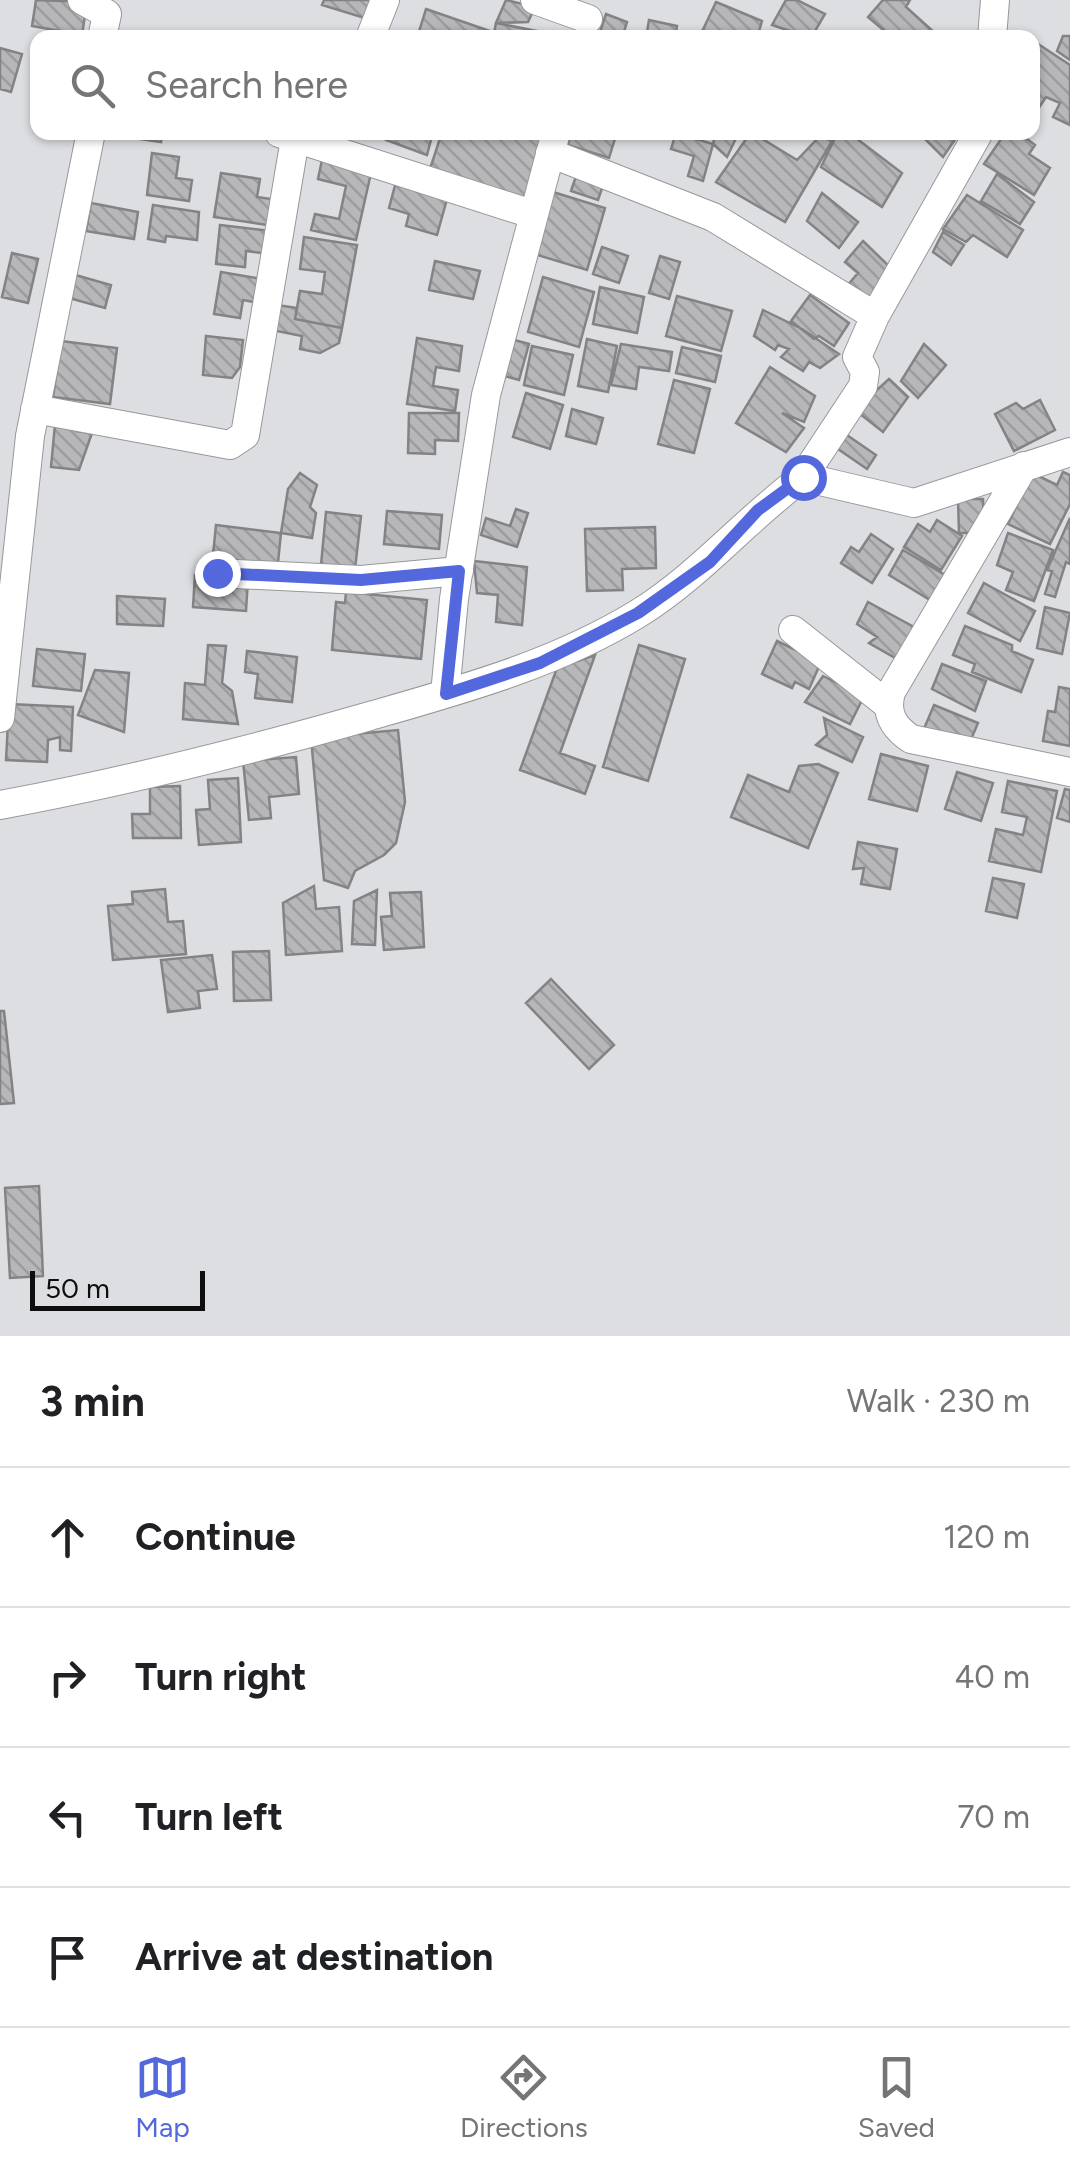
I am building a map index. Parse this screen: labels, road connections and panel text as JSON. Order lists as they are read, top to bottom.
{
  "scale_bar": "50 m",
  "page": {
    "search": "Search here",
    "scale": "50 m",
    "heading": ["3 min", "Walk · 230 m"],
    "list": [
      ["Continue", "120 m"],
      ["Turn right", "40 m"],
      ["Turn left", "70 m"],
      "Arrive at destination"
    ],
    "nav": ["Map", "Directions", "Saved"]
  }
}
